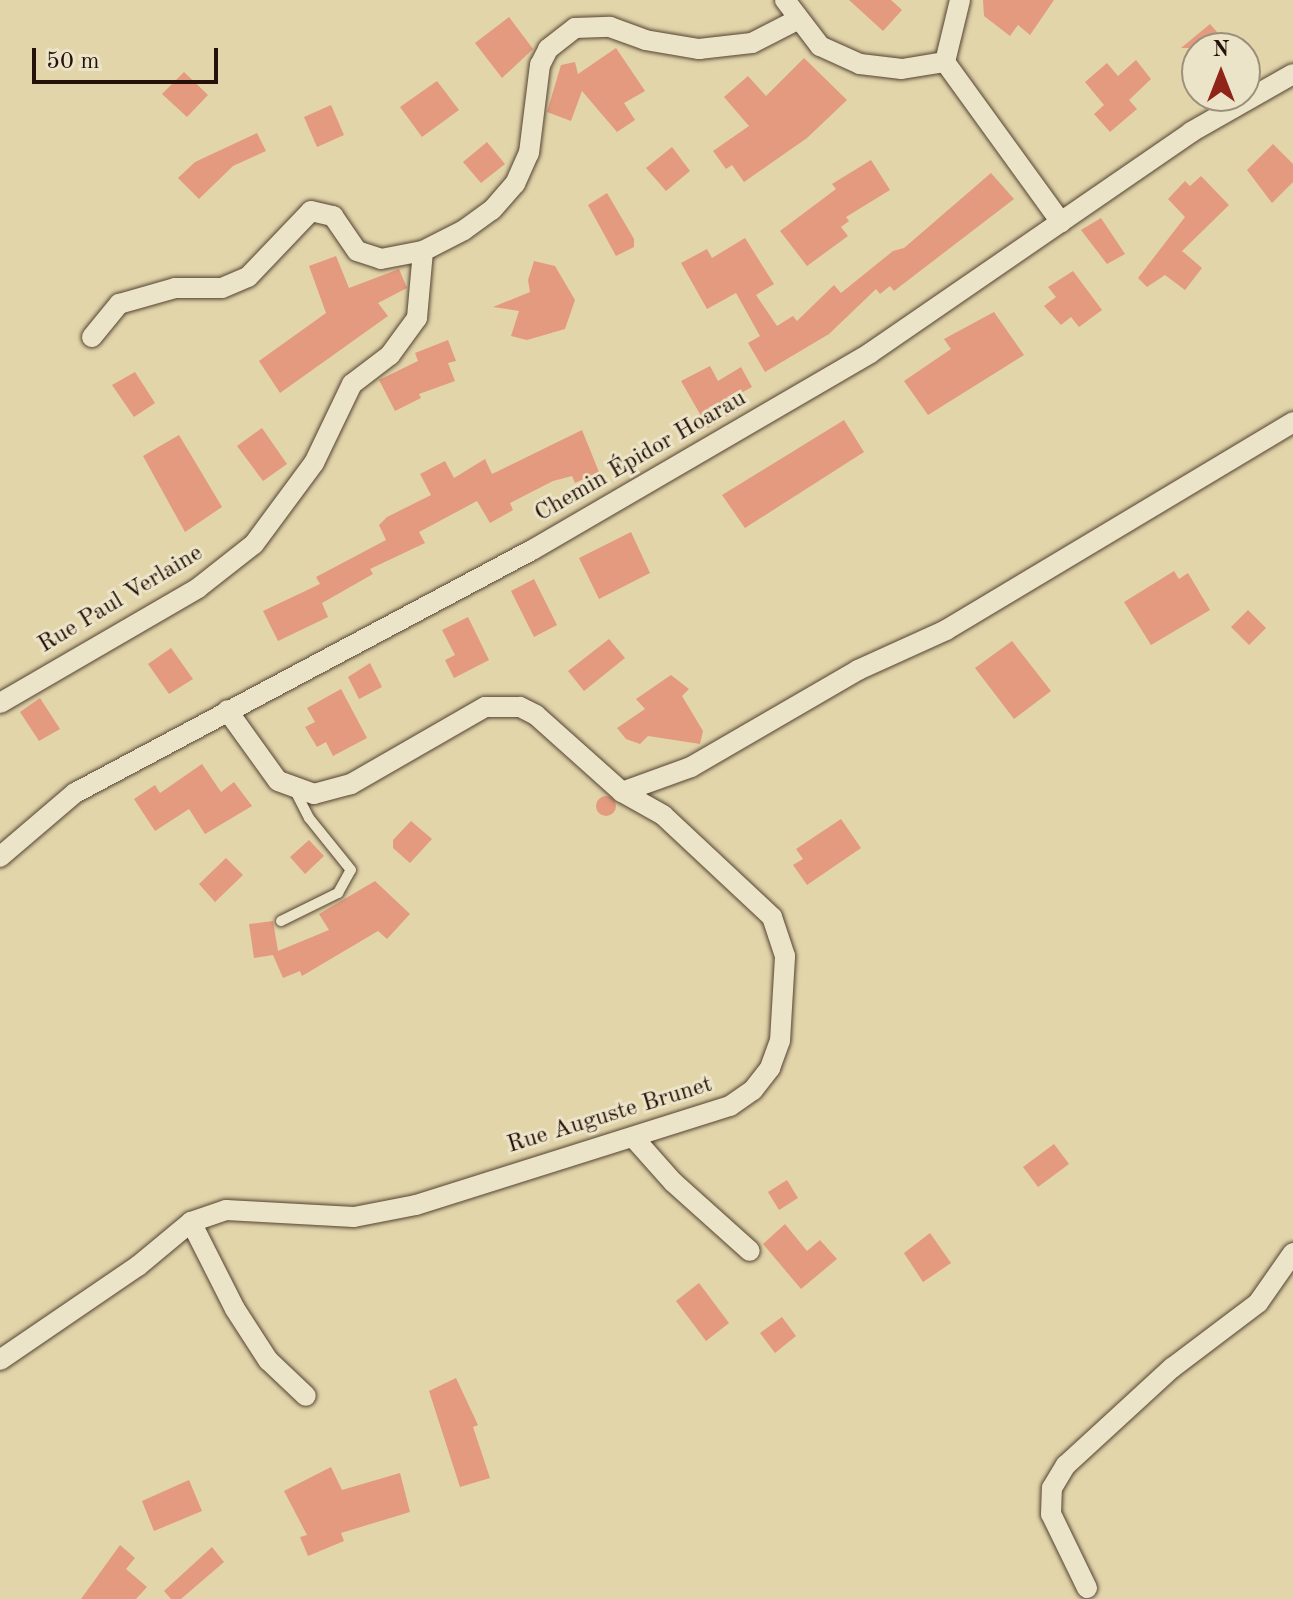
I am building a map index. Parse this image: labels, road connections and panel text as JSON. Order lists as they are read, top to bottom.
{
  "streets": {
    "street": ["Chemin Épidor Hoarau", "Rue Paul Verlaine", "Rue Auguste Brunet"]
  },
  "scale_bar": "50 m",
  "north": "top"
}
